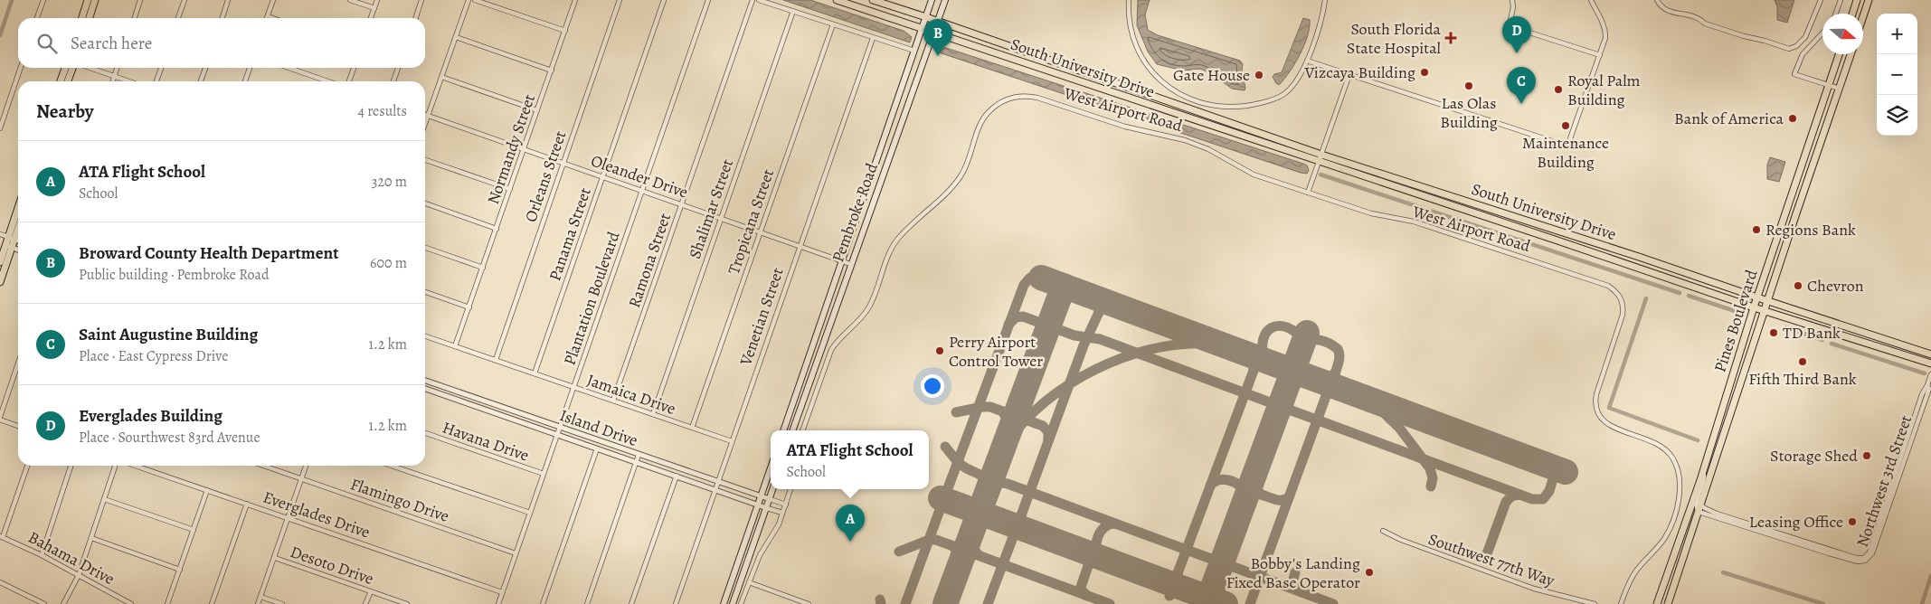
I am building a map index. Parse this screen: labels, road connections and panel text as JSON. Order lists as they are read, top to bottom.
{
  "streets": {
    "main road": ["South University Drive", "Pembroke Road", "Pines Boulevard"],
    "street": [
      "West Airport Road",
      "Normandy Street",
      "Orleans Street",
      "Oleander Drive",
      "Shalimar Street",
      "Tropicana Street",
      "Panama Street",
      "Ramona Street",
      "Plantation Boulevard",
      "Venetian Street",
      "Jamaica Drive",
      "Island Drive",
      "Havana Drive",
      "Northwest 3rd Street",
      "Flamingo Drive",
      "Everglades Drive",
      "Bahama Drive",
      "Southwest 77th Way",
      "Desoto Drive"
    ]
  },
  "crossings": [
    ["South University Drive", "Pembroke Road"],
    ["South University Drive", "Pines Boulevard"],
    ["Normandy Street", "Oleander Drive"],
    ["Normandy Street", "Jamaica Drive"],
    ["Orleans Street", "Oleander Drive"],
    ["Orleans Street", "Jamaica Drive"],
    ["Oleander Drive", "Shalimar Street"],
    ["Oleander Drive", "Pembroke Road"],
    ["Oleander Drive", "Tropicana Street"],
    ["Oleander Drive", "Panama Street"],
    ["Oleander Drive", "Ramona Street"],
    ["Oleander Drive", "Plantation Boulevard"],
    ["Oleander Drive", "Venetian Street"],
    ["Shalimar Street", "Jamaica Drive"],
    ["Tropicana Street", "Jamaica Drive"],
    ["Panama Street", "Jamaica Drive"],
    ["Ramona Street", "Jamaica Drive"],
    ["Plantation Boulevard", "Jamaica Drive"],
    ["Plantation Boulevard", "Island Drive"],
    ["Plantation Boulevard", "Havana Drive"],
    ["Plantation Boulevard", "Flamingo Drive"],
    ["Plantation Boulevard", "Everglades Drive"],
    ["Venetian Street", "Jamaica Drive"],
    ["Venetian Street", "Island Drive"]
  ],
  "places": {
    "health": ["South Florida State Hospital"],
    "other": [
      "Vizcaya Building",
      "Gate House",
      "Las Olas Building",
      "Royal Palm Building",
      "Bank of America",
      "Maintenance Building",
      "Regions Bank",
      "Chevron",
      "TD Bank",
      "Perry Airport Control Tower",
      "Fifth Third Bank",
      "Storage Shed",
      "Leasing Office",
      "Bobby's Landing Fixed Base Operator"
    ]
  },
  "north": "right",
  "page": {
    "map_buttons": ["+", "−"],
    "pins": [
      "D",
      "B",
      "C",
      "A"
    ],
    "search": "Search here",
    "heading": ["Nearby", "4 results"],
    "list": [
      {
        "mark": "A",
        "name": "ATA Flight School",
        "note": "School",
        "value": "320 m"
      },
      {
        "mark": "B",
        "name": "Broward County Health Department",
        "note": "Public building · Pembroke Road",
        "value": "600 m"
      },
      {
        "mark": "C",
        "name": "Saint Augustine Building",
        "note": "Place · East Cypress Drive",
        "value": "1.2 km"
      },
      {
        "mark": "D",
        "name": "Everglades Building",
        "note": "Place · Sourthwest 83rd Avenue",
        "value": "1.2 km"
      }
    ],
    "popup": ["ATA Flight School", "School"]
  }
}
